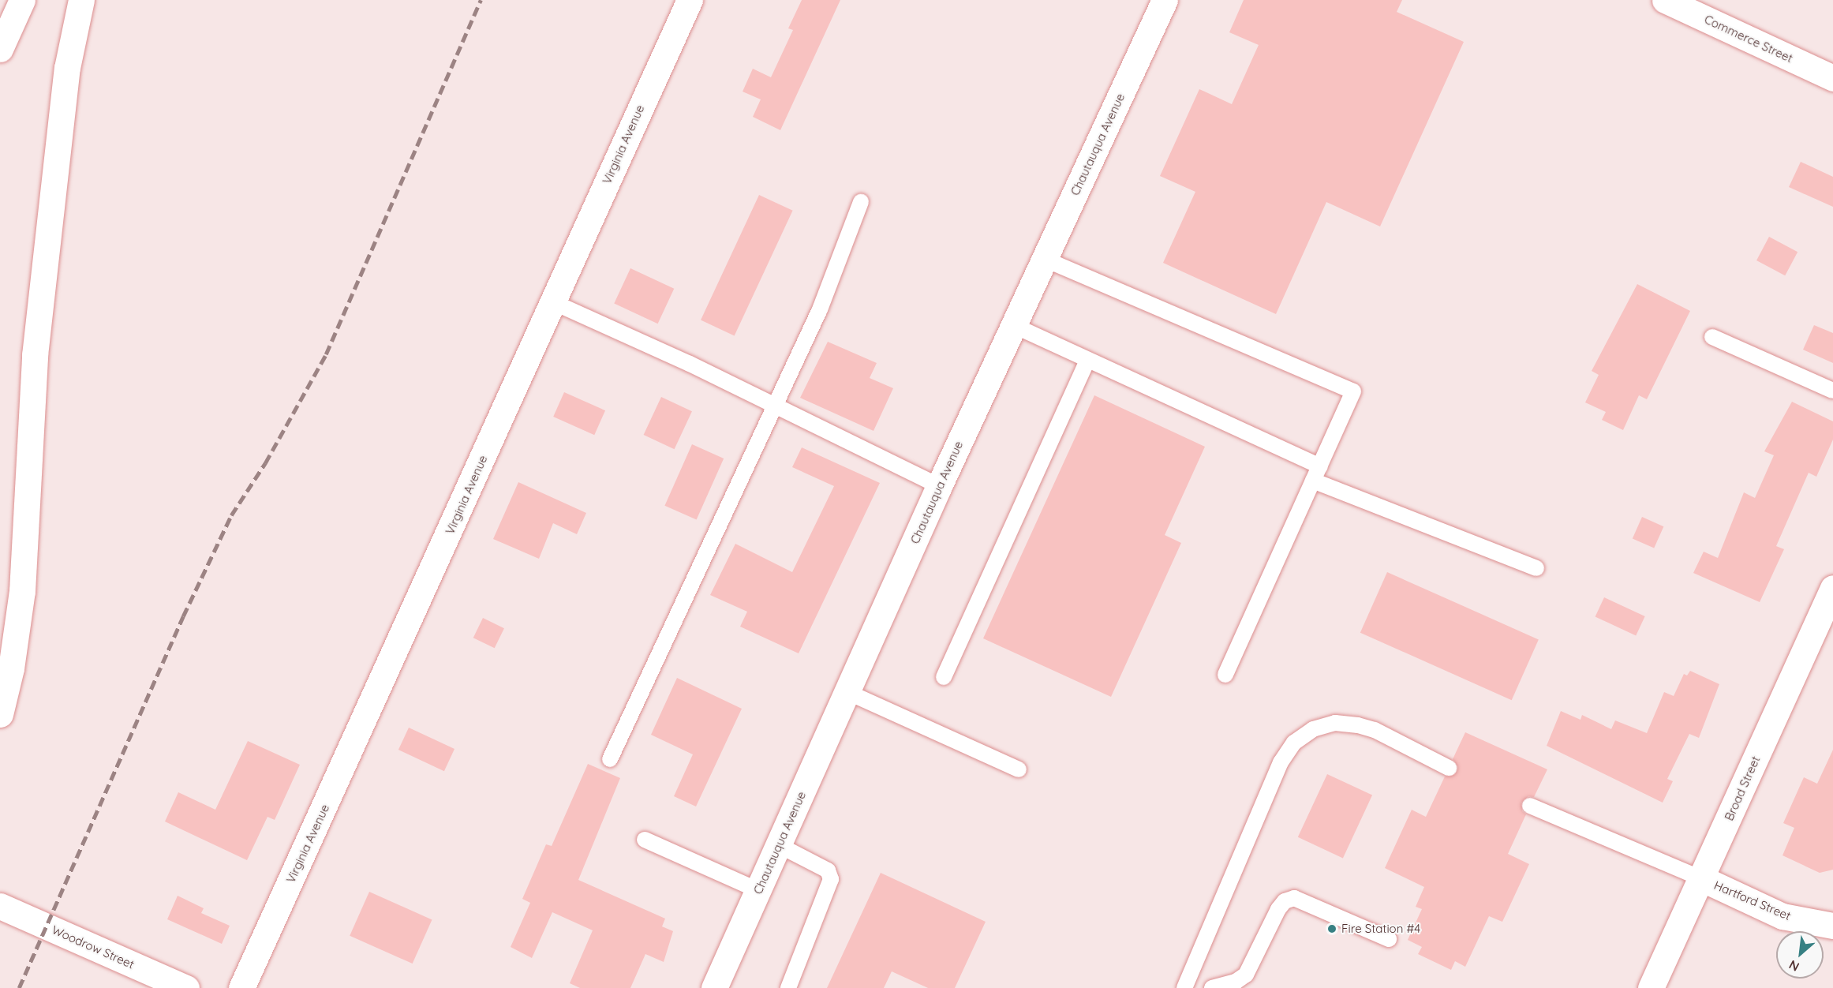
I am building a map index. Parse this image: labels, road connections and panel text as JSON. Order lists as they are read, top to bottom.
{
  "streets": {
    "main road": [
      "Commerce Street",
      "Virginia Avenue",
      "Chautauqua Avenue",
      "Broad Street",
      "Hartford Street",
      "Woodrow Street"
    ]
  },
  "crossings": [
    ["Broad Street", "Hartford Street"]
  ],
  "places": ["Fire Station #4"],
  "north": "bottom left"
}
